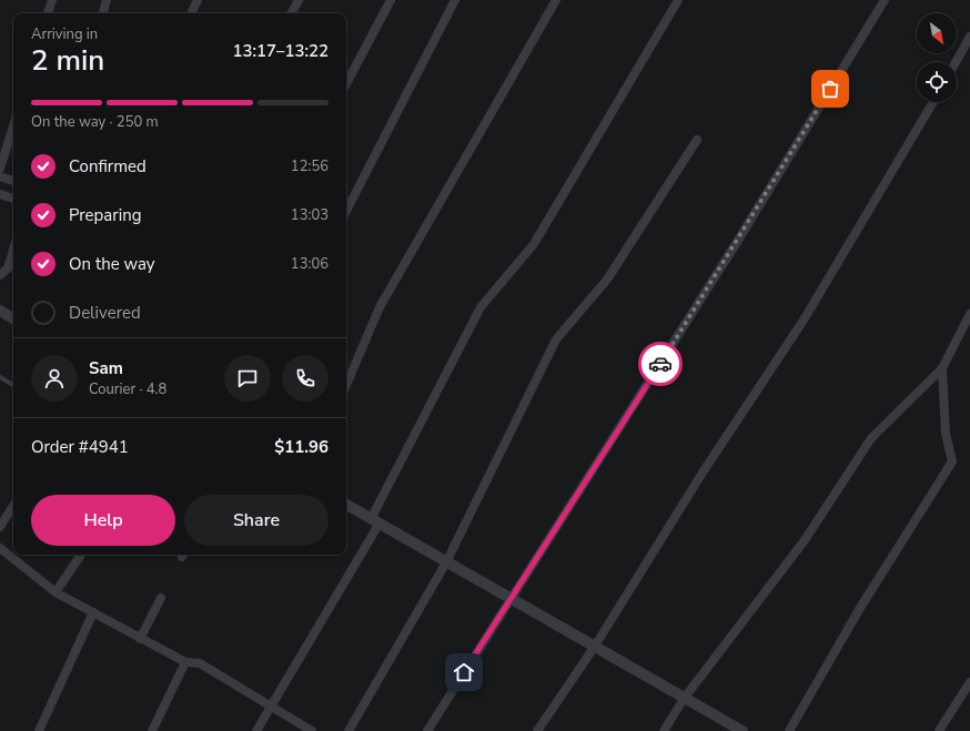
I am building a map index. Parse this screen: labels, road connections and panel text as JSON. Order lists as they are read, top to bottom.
{
  "north": "bottom right",
  "page": {
    "heading": ["2 min", "Arriving in", "13:17–13:22"],
    "panel": [
      "Sam",
      "Courier · 4.8",
      "Order #4941",
      "$11.96"
    ],
    "bar": "On the way · 250 m",
    "list": [
      ["Confirmed", "12:56"],
      ["Preparing", "13:03"],
      ["On the way", "13:06"],
      "Delivered"
    ],
    "buttons": ["Help", "Share"]
  }
}
